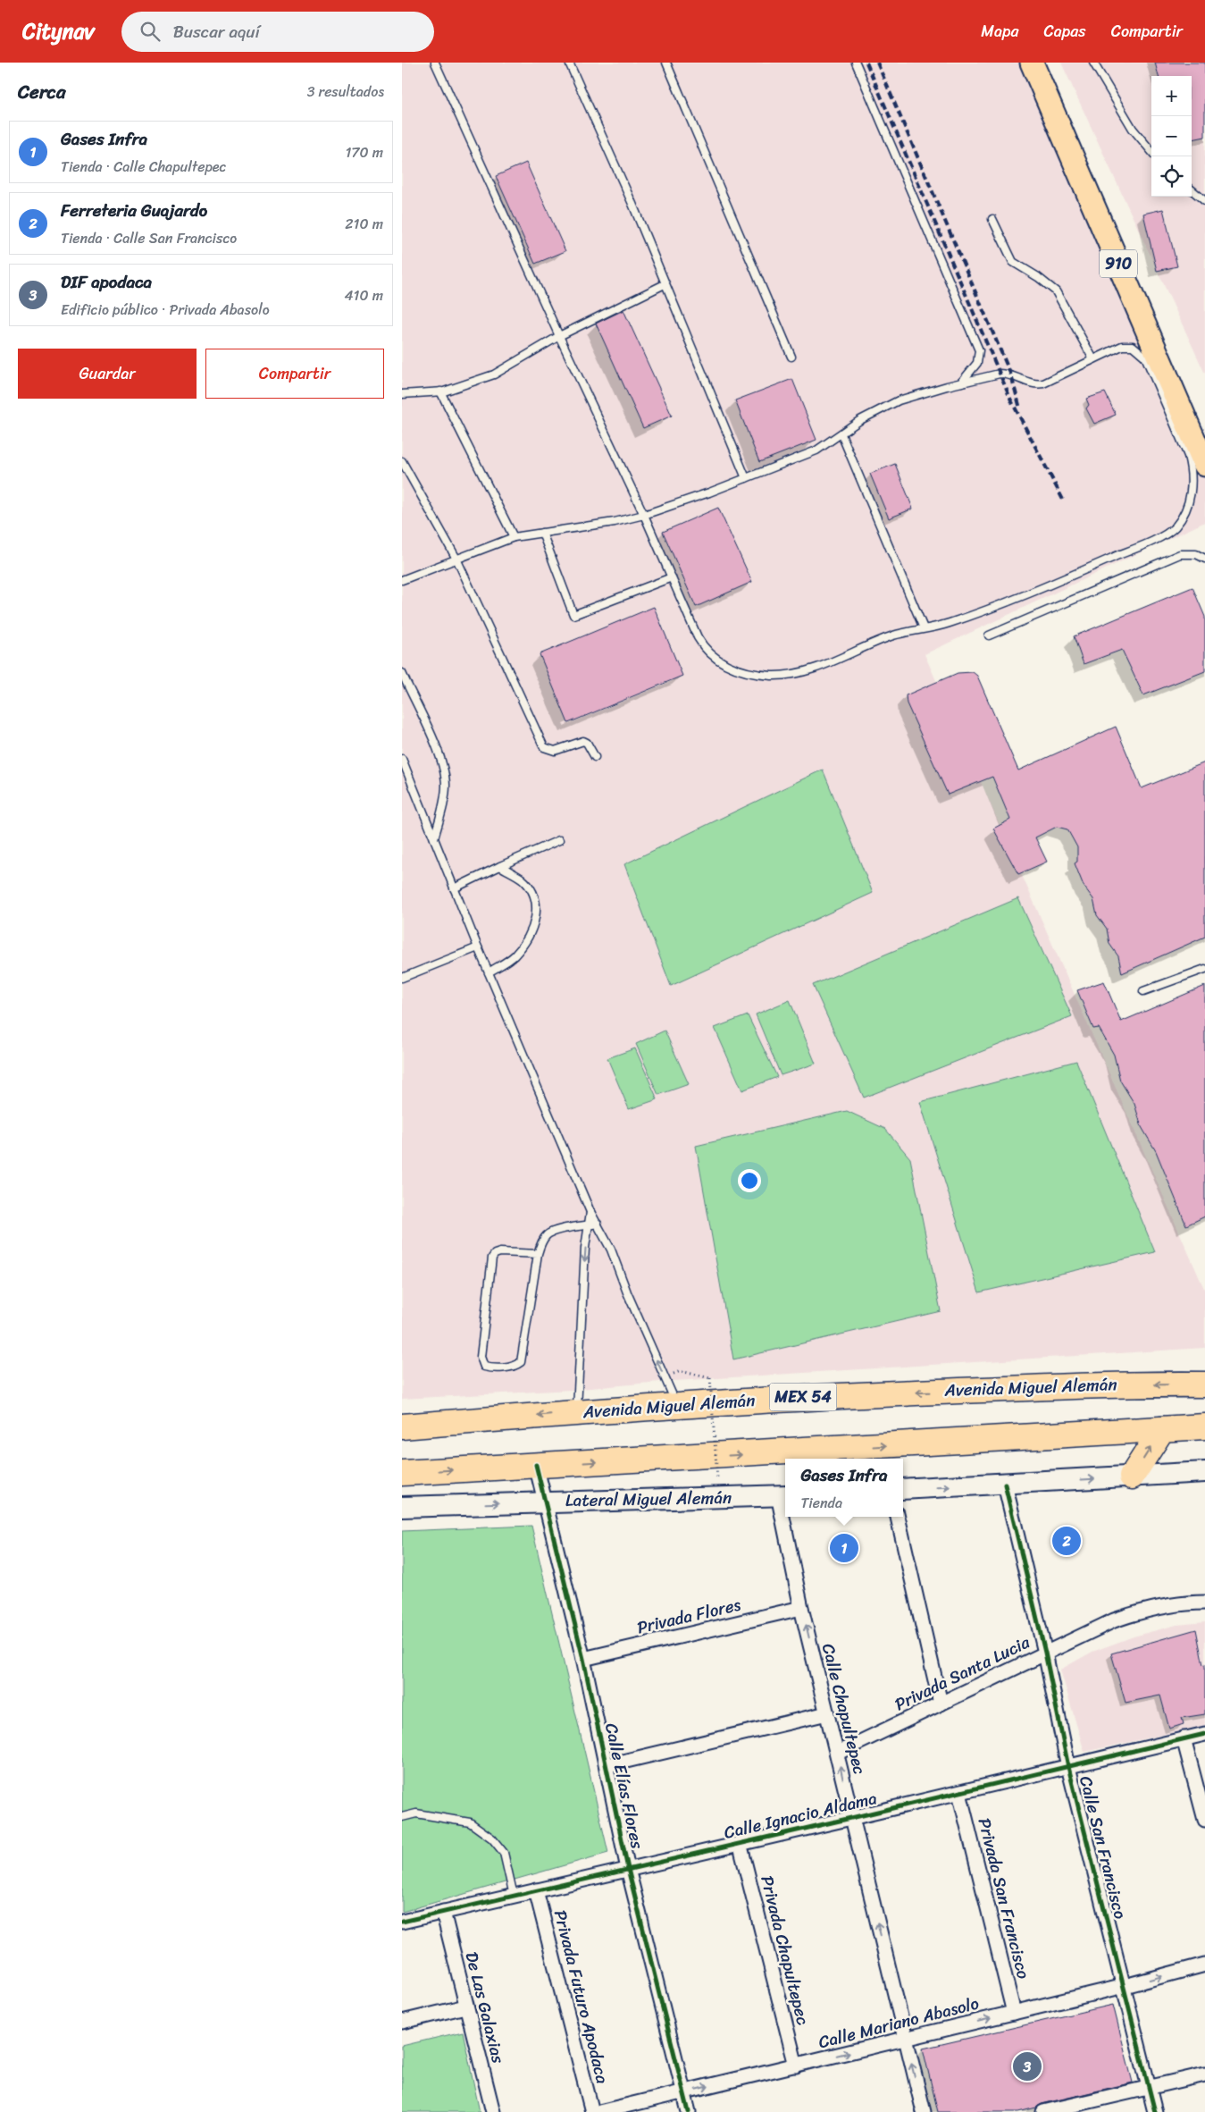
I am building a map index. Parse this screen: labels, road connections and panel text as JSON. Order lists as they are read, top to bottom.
{
  "streets": {
    "highway": ["Avenida Miguel Alemán", "MEX 54"],
    "main road": ["910"],
    "street": [
      "Lateral Miguel Alemán",
      "Privada Flores",
      "Privada Santa Lucia",
      "Calle Chapultepec",
      "Calle Elías Flores",
      "Calle Ignacio Aldama",
      "Calle San Francisco",
      "Privada San Francisco",
      "Privada Chapultepec",
      "Privada Futuro Apodaca",
      "De Las Galaxias",
      "Calle Mariano Abasolo"
    ]
  },
  "crossings": [
    ["Lateral Miguel Alemán", "Calle Chapultepec"],
    ["Lateral Miguel Alemán", "Calle Elías Flores"],
    ["Privada Flores", "Calle Chapultepec"],
    ["Privada Flores", "Calle Elías Flores"],
    ["Privada Santa Lucia", "Calle Chapultepec"],
    ["Privada Santa Lucia", "Calle San Francisco"],
    ["Calle Chapultepec", "Calle Ignacio Aldama"],
    ["Calle Chapultepec", "Calle Mariano Abasolo"],
    ["Calle Elías Flores", "Calle Ignacio Aldama"],
    ["Calle Elías Flores", "Calle Mariano Abasolo"],
    ["Calle Ignacio Aldama", "Calle San Francisco"],
    ["Calle Ignacio Aldama", "Privada San Francisco"],
    ["Calle Ignacio Aldama", "Privada Chapultepec"],
    ["Calle Ignacio Aldama", "Privada Futuro Apodaca"],
    ["Calle Ignacio Aldama", "De Las Galaxias"],
    ["Calle San Francisco", "Calle Mariano Abasolo"],
    ["Privada San Francisco", "Calle Mariano Abasolo"],
    ["Privada Chapultepec", "Calle Mariano Abasolo"]
  ],
  "one_way": ["Lateral Miguel Alemán", "Calle Chapultepec", "Calle Mariano Abasolo"],
  "page": {
    "header": "Citynav",
    "search": "Buscar aquí",
    "nav": ["Mapa", "Capas", "Compartir"],
    "heading": ["Cerca", "3 resultados"],
    "map_buttons": ["+", "−"],
    "list": [
      {
        "mark": "1",
        "name": "Gases Infra",
        "note": "Tienda · Calle Chapultepec",
        "value": "170 m"
      },
      {
        "mark": "2",
        "name": "Ferreteria Guajardo",
        "note": "Tienda · Calle San Francisco",
        "value": "210 m"
      },
      {
        "mark": "3",
        "name": "DIF apodaca",
        "note": "Edificio público · Privada Abasolo",
        "value": "410 m"
      }
    ],
    "buttons": ["Guardar", "Compartir"],
    "popup": ["Gases Infra", "Tienda"],
    "pins": ["2", "1", "3"]
  }
}
